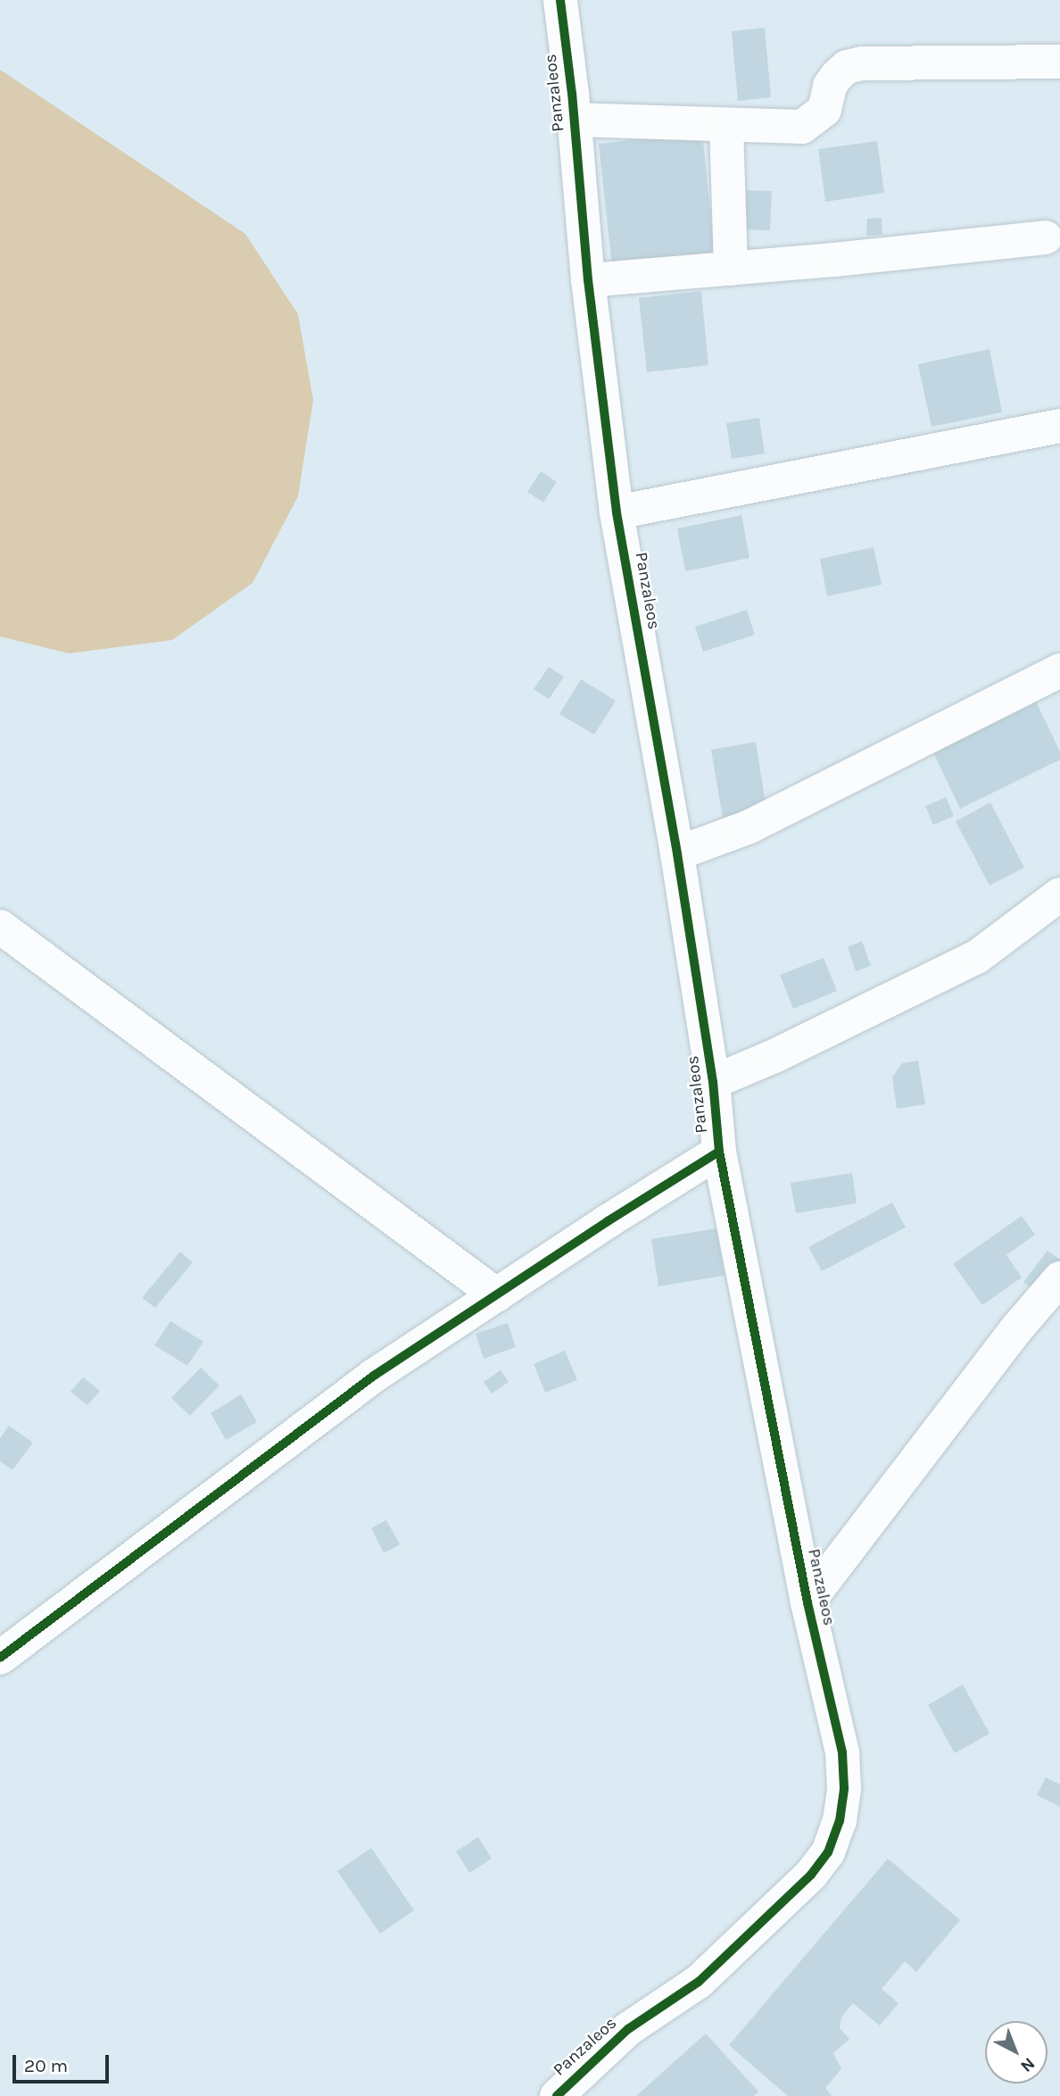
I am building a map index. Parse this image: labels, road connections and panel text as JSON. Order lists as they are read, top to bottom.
{
  "streets": {
    "street": ["Panzaleos"]
  },
  "scale_bar": "20 m",
  "north": "bottom right"
}
